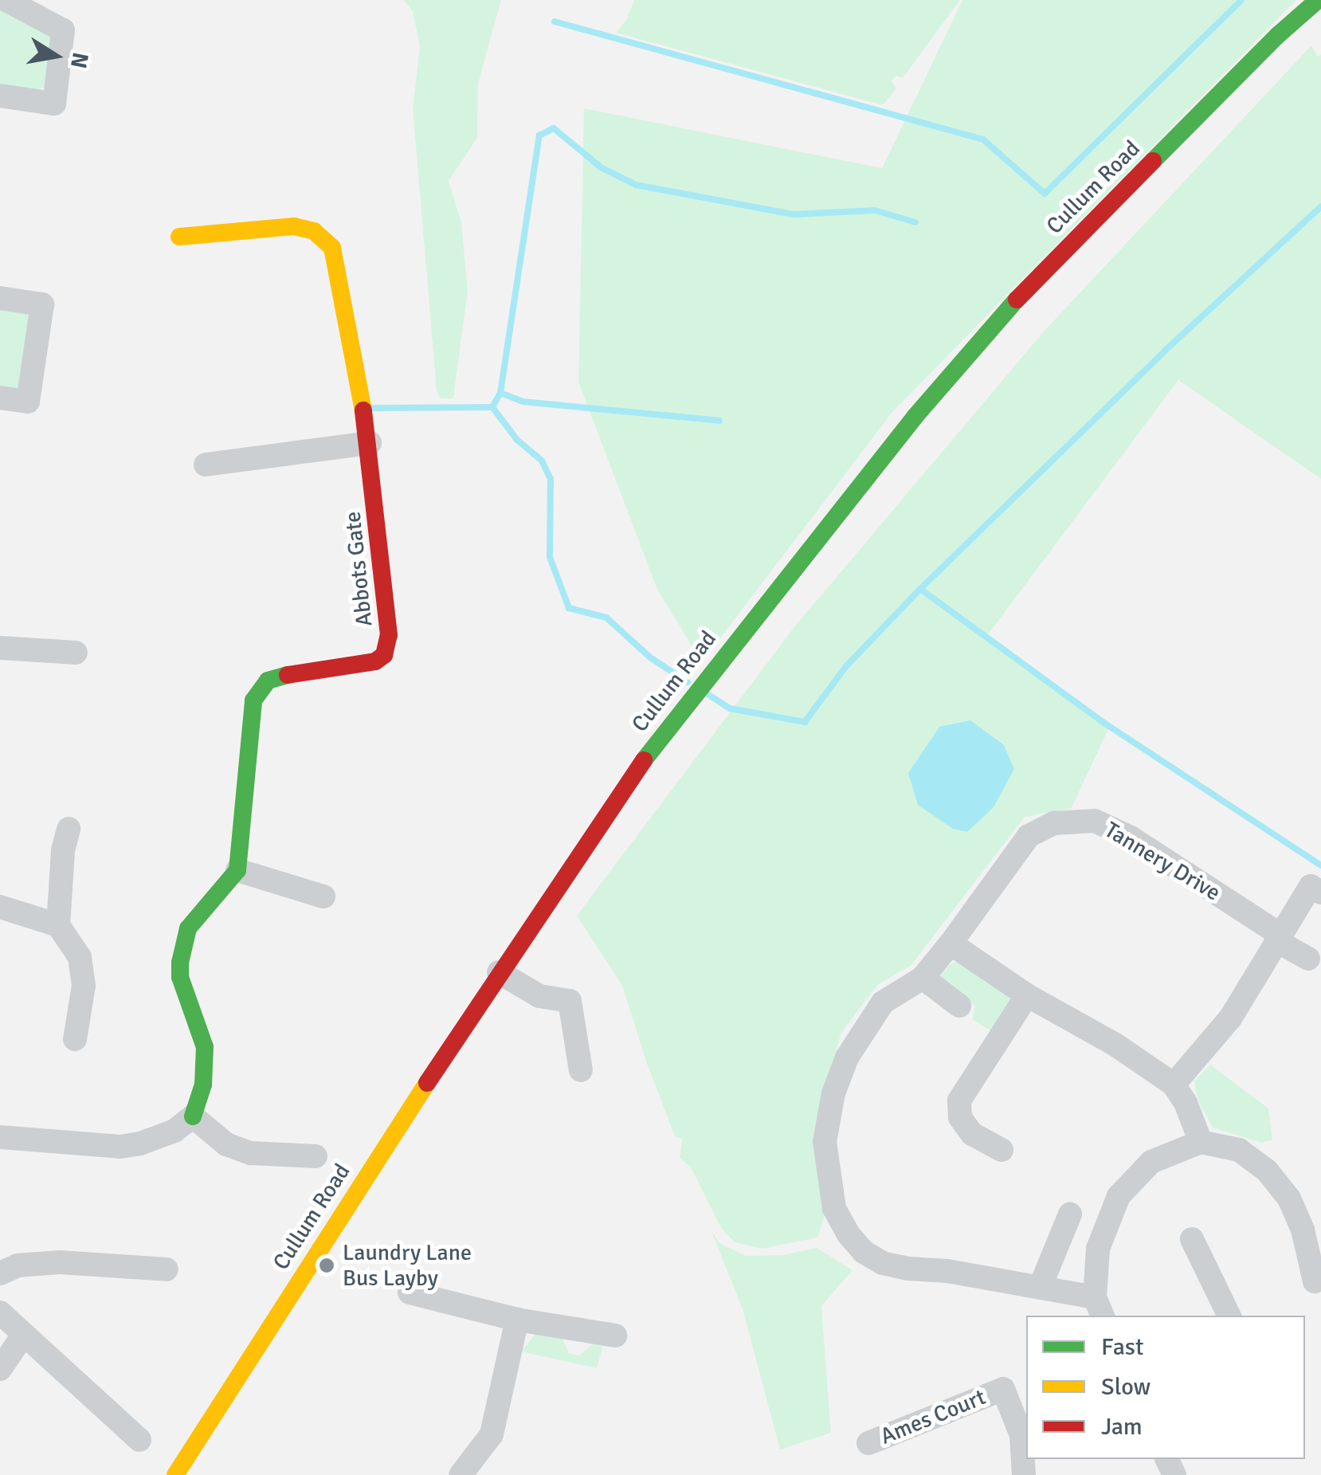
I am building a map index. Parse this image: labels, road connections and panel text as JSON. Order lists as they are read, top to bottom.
{
  "streets": {
    "main road": ["Cullum Road", "Abbots Gate"],
    "street": ["Tannery Drive", "Ames Court"]
  },
  "places": ["Laundry Lane Bus Layby"],
  "legend": ["Fast", "Slow", "Jam"],
  "north": "right"
}
